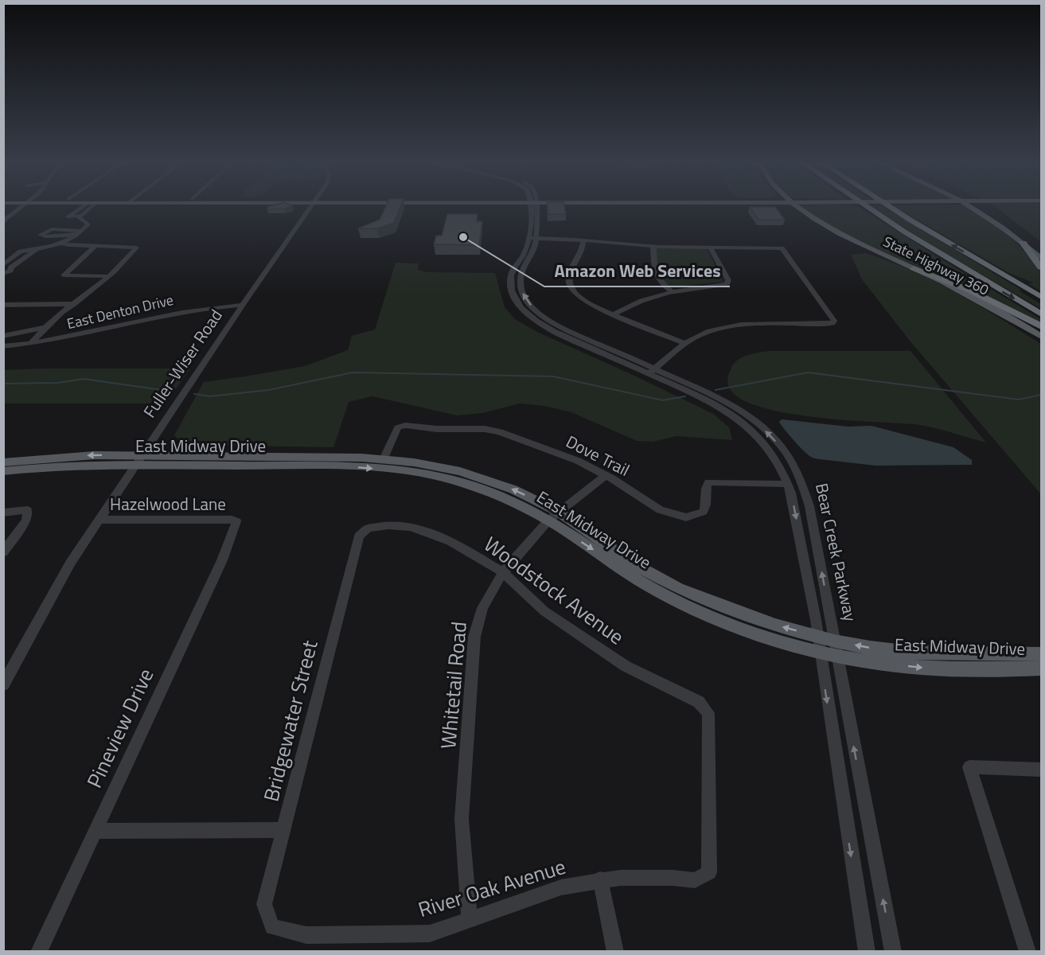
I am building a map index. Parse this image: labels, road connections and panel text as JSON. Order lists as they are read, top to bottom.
{
  "streets": {
    "main road": ["State Highway 360", "East Midway Drive"],
    "street": [
      "East Denton Drive",
      "Fuller-Wiser Road",
      "Dove Trail",
      "Hazelwood Lane",
      "Bear Creek Parkway",
      "Woodstock Avenue",
      "Whitetail Road",
      "Bridgewater Street",
      "Pineview Drive",
      "River Oak Avenue"
    ]
  },
  "crossings": [
    ["East Denton Drive", "Fuller-Wiser Road"],
    ["Fuller-Wiser Road", "East Midway Drive"],
    ["Fuller-Wiser Road", "Hazelwood Lane"],
    ["East Midway Drive", "Dove Trail"],
    ["East Midway Drive", "Bear Creek Parkway"],
    ["East Midway Drive", "Whitetail Road"],
    ["Dove Trail", "Bear Creek Parkway"],
    ["Dove Trail", "Whitetail Road"],
    ["Hazelwood Lane", "Pineview Drive"],
    ["Woodstock Avenue", "Whitetail Road"],
    ["Woodstock Avenue", "Bridgewater Street"],
    ["Woodstock Avenue", "River Oak Avenue"],
    ["Whitetail Road", "River Oak Avenue"],
    ["Bridgewater Street", "River Oak Avenue"]
  ],
  "places": ["Amazon Web Services"]
}
